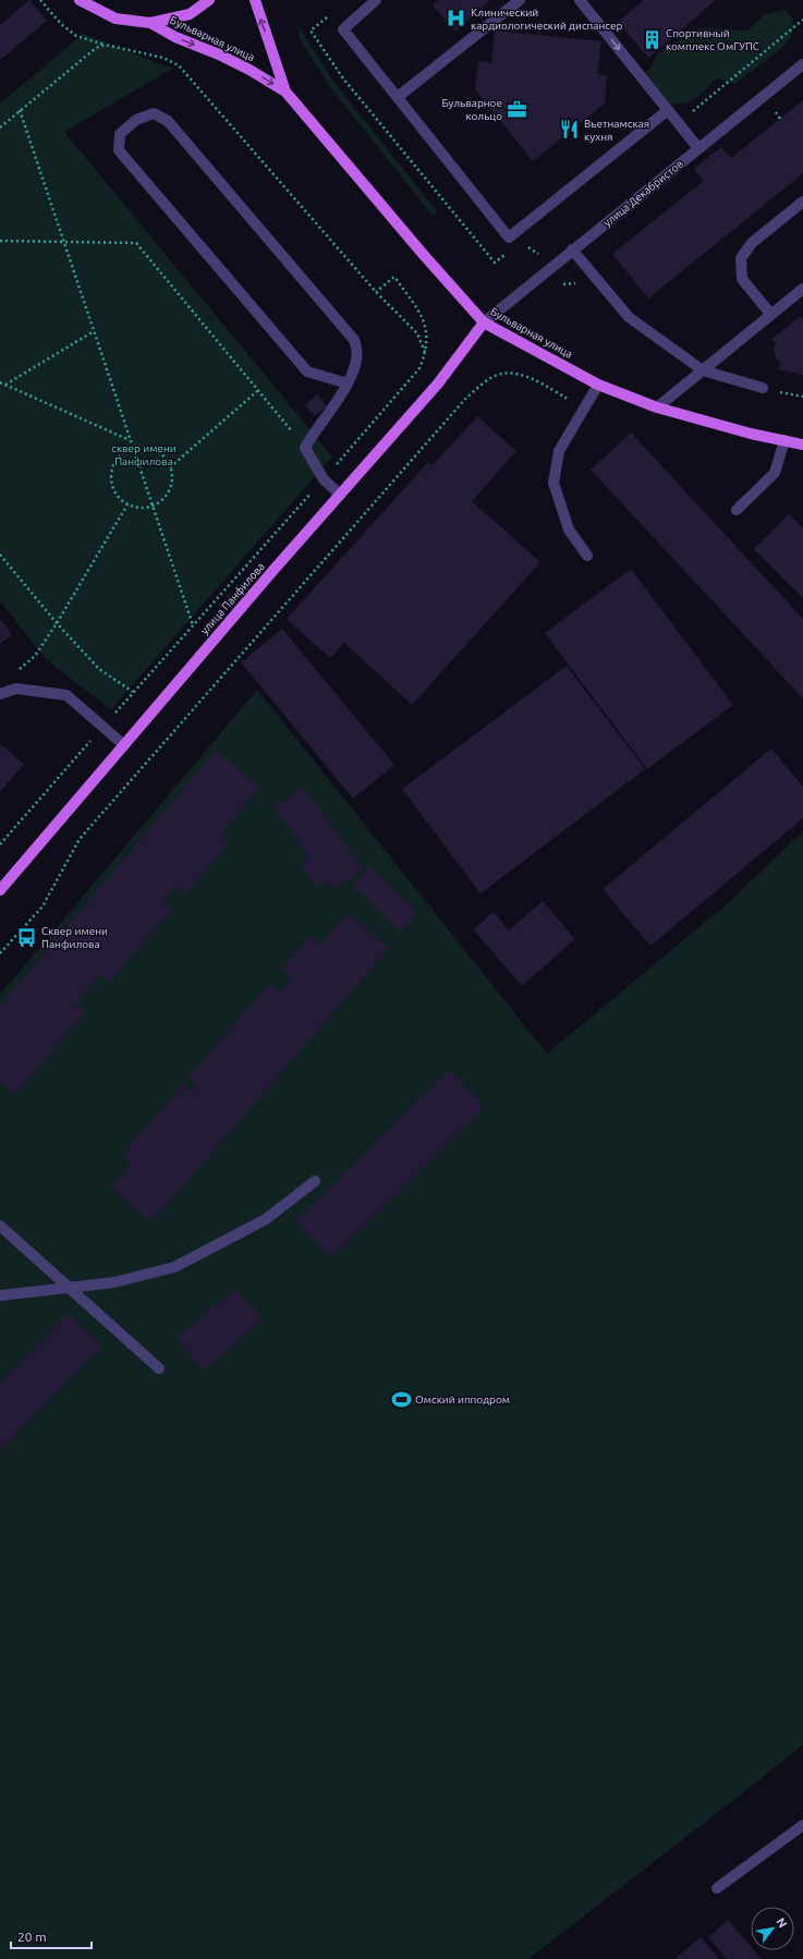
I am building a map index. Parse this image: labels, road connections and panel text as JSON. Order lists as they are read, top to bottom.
{
  "streets": {
    "main road": ["Бульварная улица", "улица Панфилова"],
    "street": ["улица Декабристов"]
  },
  "crossings": [
    ["Бульварная улица", "улица Декабристов"],
    ["Бульварная улица", "улица Панфилова"],
    ["улица Декабристов", "улица Панфилова"]
  ],
  "parks": ["сквер имени Панфилова"],
  "places": {
    "hospital": ["Клинический кардиологический диспансер"],
    "building": ["Спортивный комплекс ОмГУПС"],
    "office": ["Бульварное кольцо"],
    "restaurant": ["Вьетнамская кухня"],
    "bus stop": ["Сквер имени Панфилова"],
    "sports": ["Омский ипподром"]
  },
  "scale_bar": "20 m",
  "north": "top right"
}
